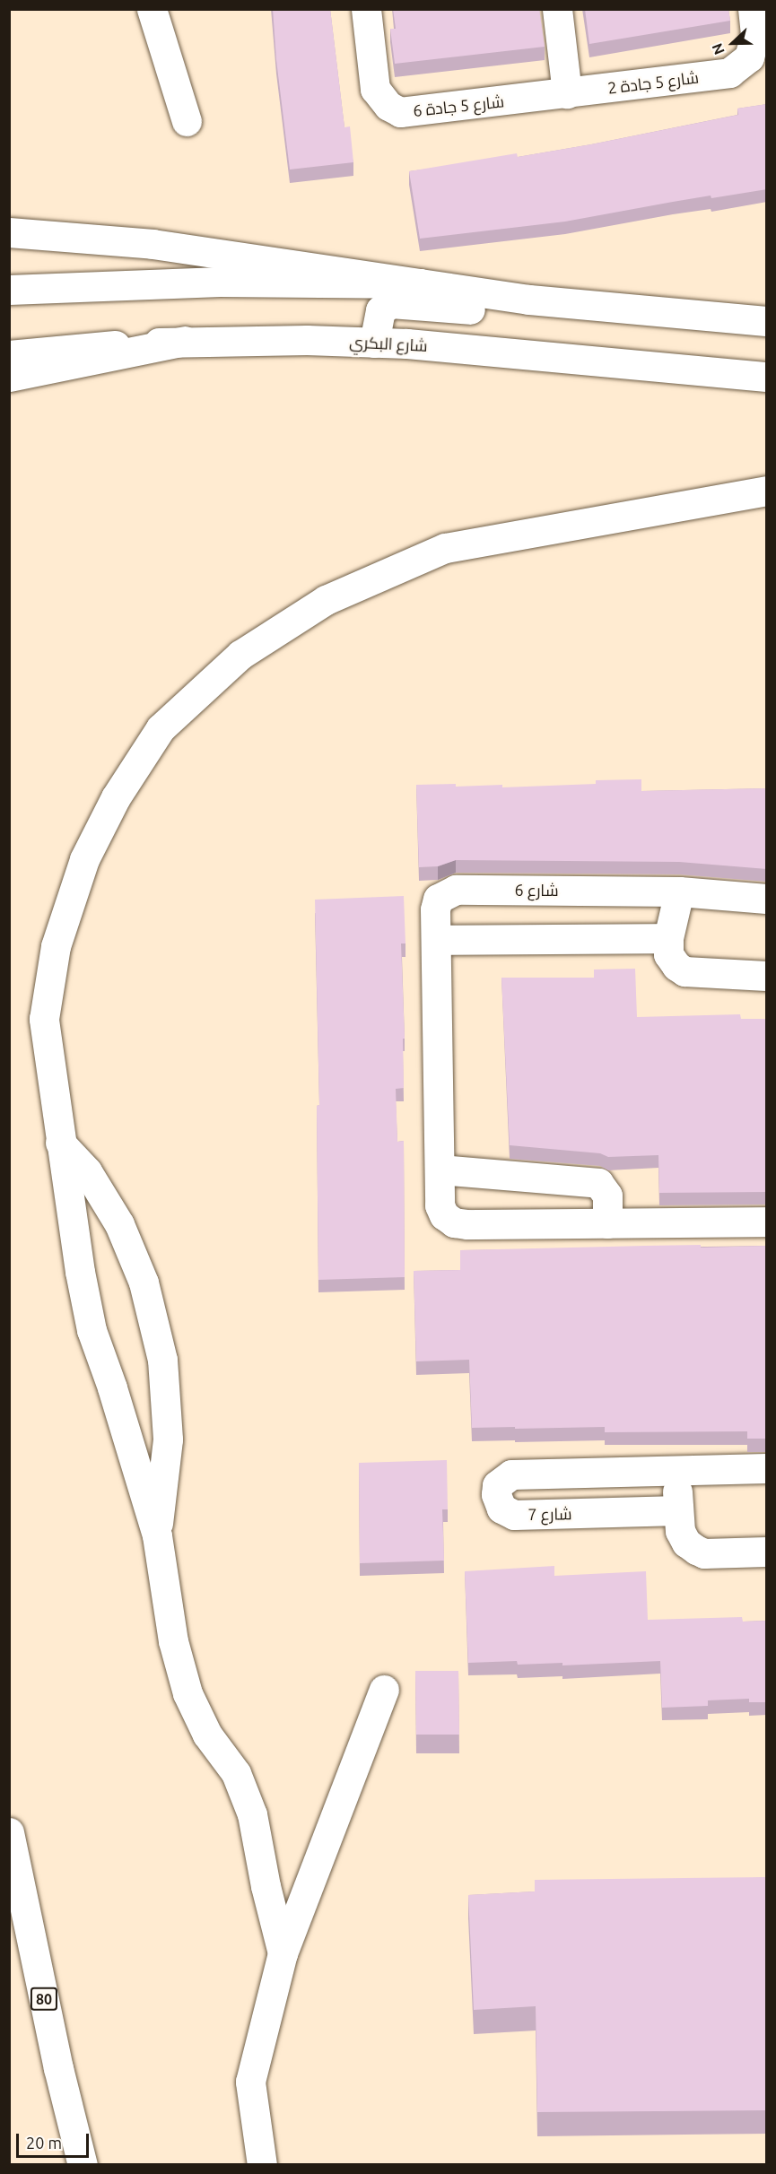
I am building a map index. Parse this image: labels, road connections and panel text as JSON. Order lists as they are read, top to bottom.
{
  "streets": {
    "main road": [
      "شارع 5 جادة 2",
      "شارع 5 جادة 6",
      "شارع البكري",
      "شارع 6",
      "شارع 7",
      "80"
    ]
  },
  "crossings": [
    ["شارع 5 جادة 2", "شارع 5 جادة 6"]
  ],
  "scale_bar": "20 m",
  "north": "left"
}
